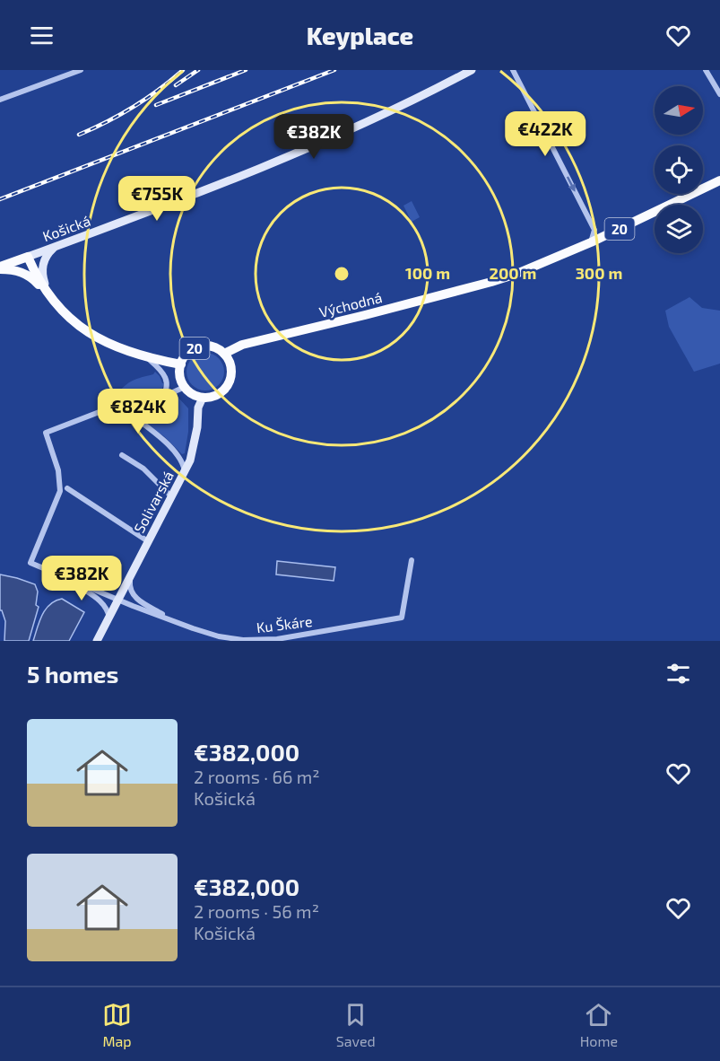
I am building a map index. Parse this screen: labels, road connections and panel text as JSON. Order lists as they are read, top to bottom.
{
  "streets": {
    "main road": ["Košická", "20", "Východná"],
    "street": ["Solivarská", "Ku Škáre"]
  },
  "crossings": [
    ["Košická", "20"],
    ["20", "Východná"],
    ["20", "Solivarská"],
    ["Východná", "Solivarská"],
    ["Solivarská", "Ku Škáre"]
  ],
  "north": "right",
  "page": {
    "header": "Keyplace",
    "price": [
      "€422K",
      "€382K",
      "€755K",
      "€824K",
      "€382K"
    ],
    "heading": "5 homes",
    "list": [
      {
        "name": "€382,000",
        "note": "2 rooms · 66 m² · Košická"
      },
      {
        "name": "€382,000",
        "note": "2 rooms · 56 m² · Košická"
      }
    ],
    "tabs": ["Map", "Saved", "Home"]
  },
  "rings": ["100 m", "200 m", "300 m"]
}
